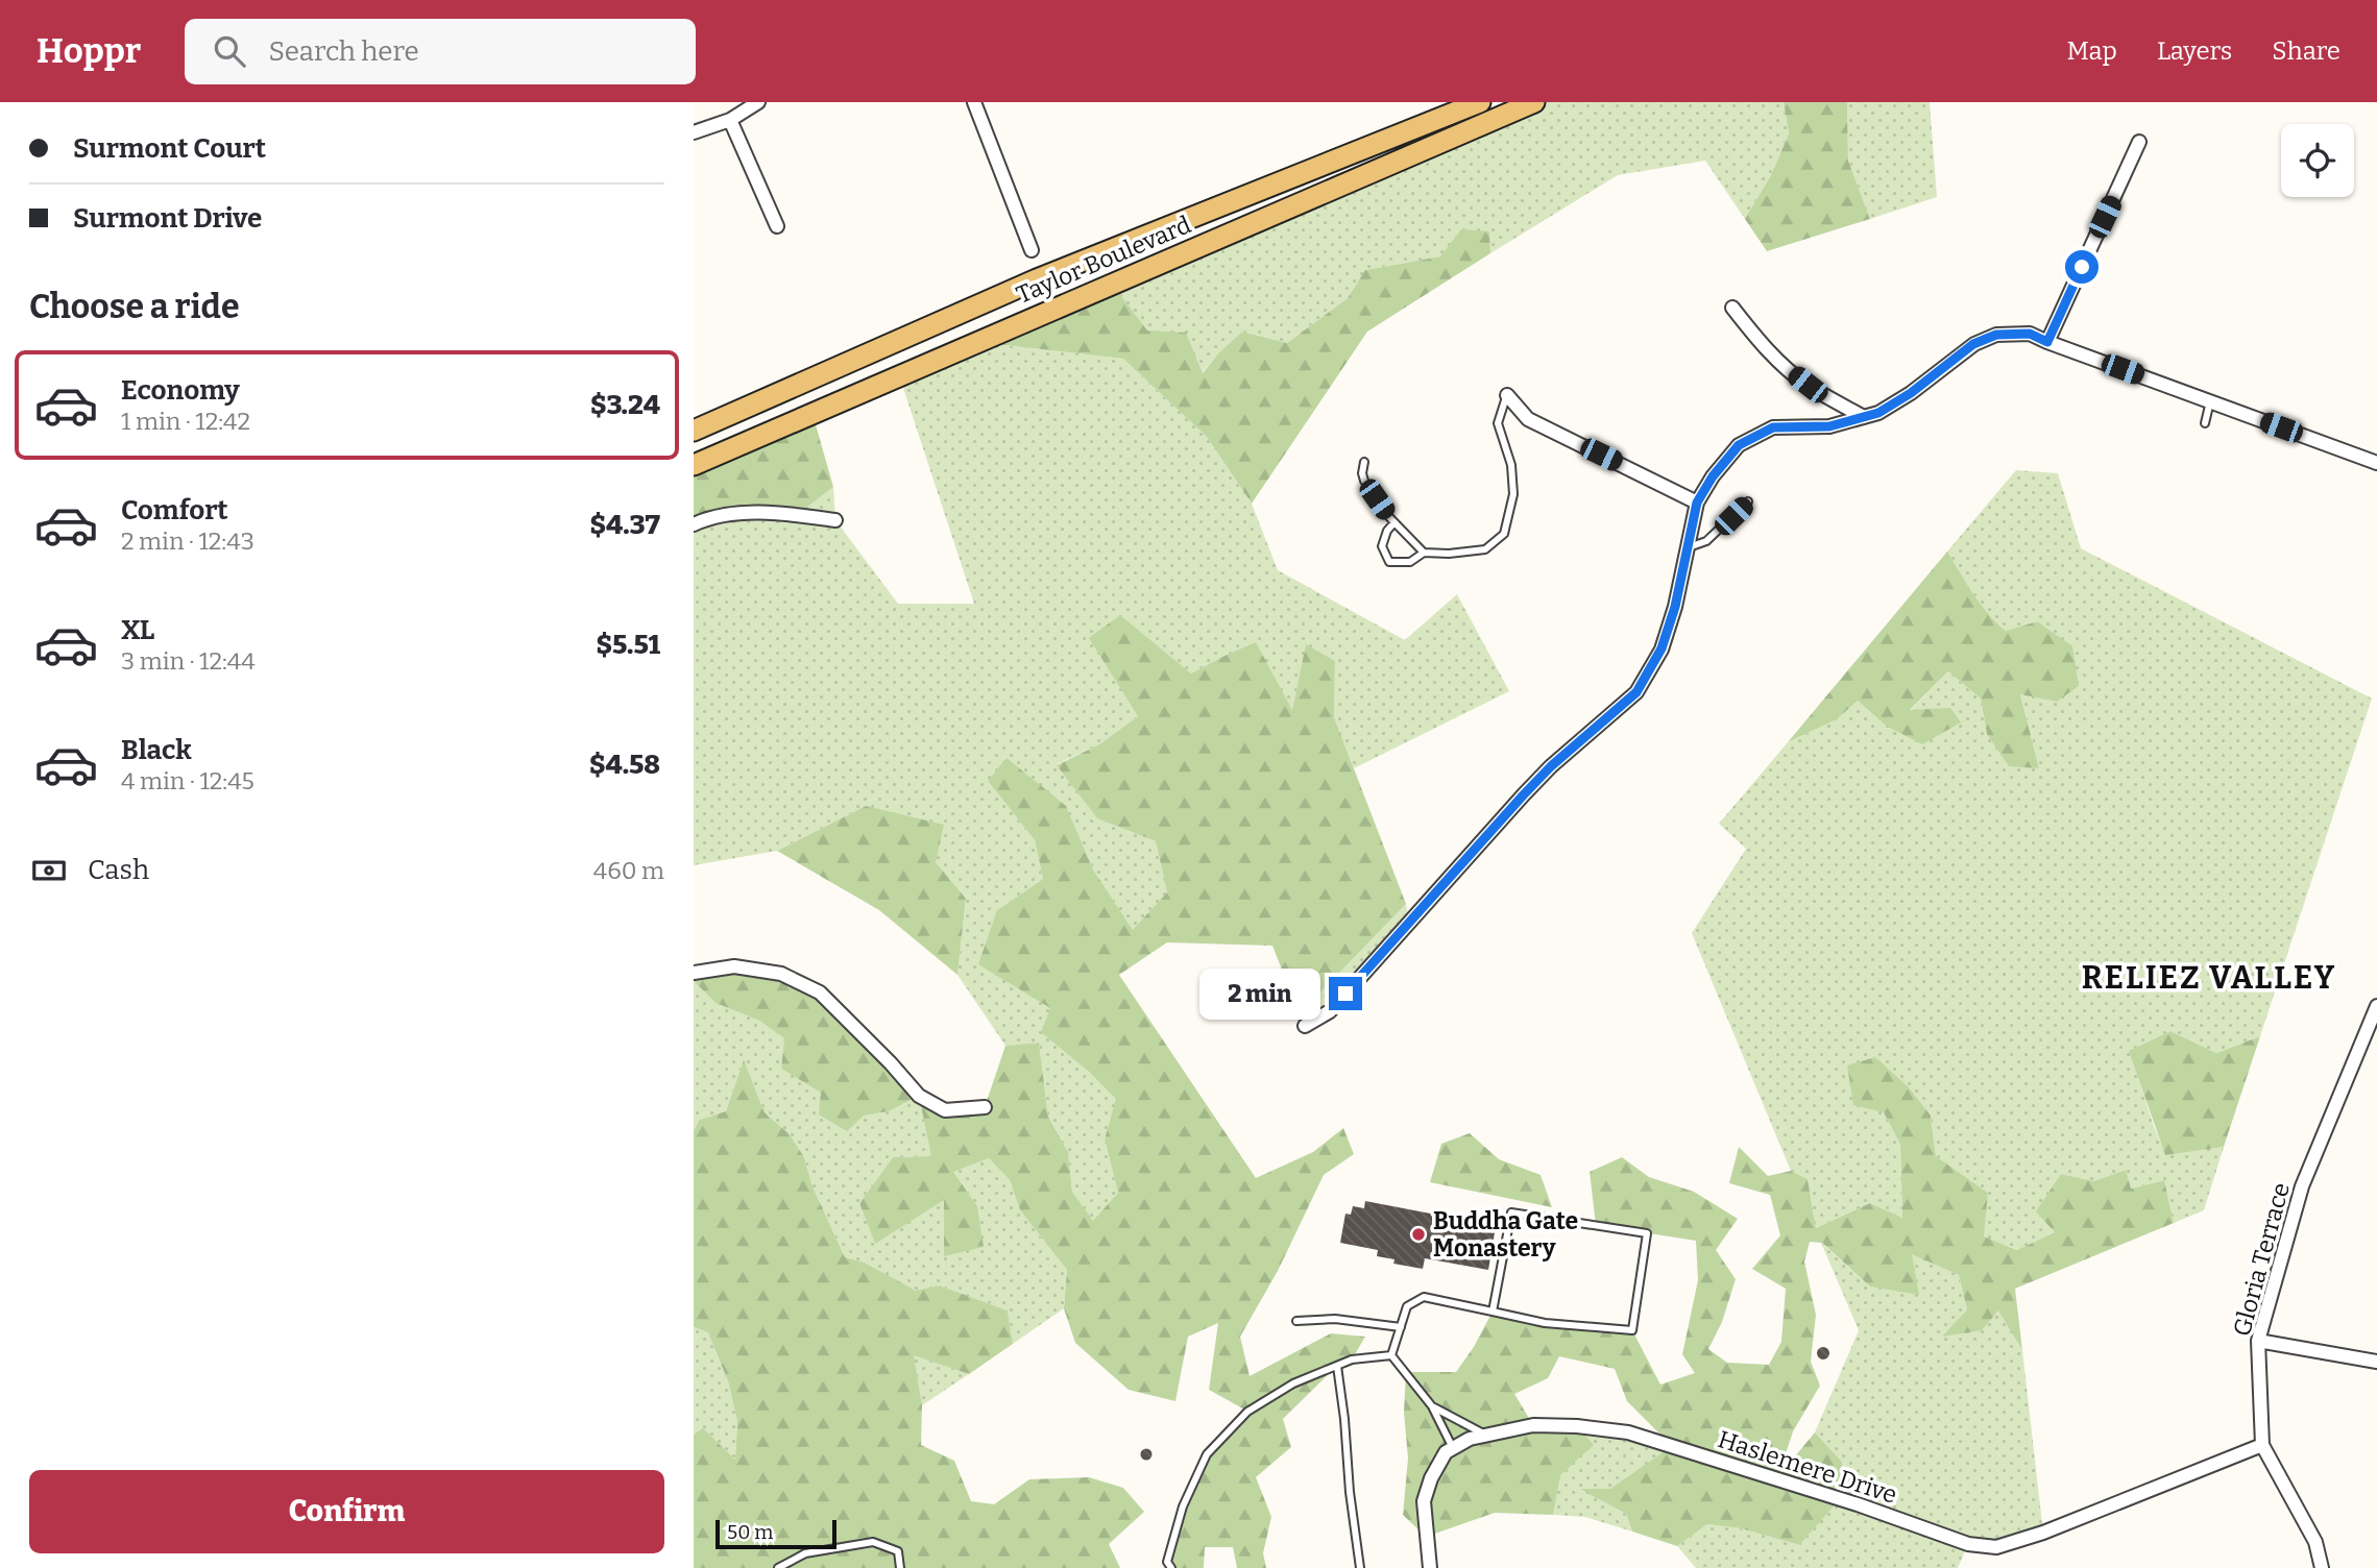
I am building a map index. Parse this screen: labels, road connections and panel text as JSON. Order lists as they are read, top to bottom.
{
  "streets": {
    "main road": ["Taylor Boulevard"],
    "street": ["Gloria Terrace", "Haslemere Drive"]
  },
  "crossings": [
    ["Gloria Terrace", "Haslemere Drive"]
  ],
  "districts": ["RELIEZ VALLEY"],
  "places": ["Buddha Gate Monastery"],
  "scale_bar": "50 m",
  "page": {
    "header": "Hoppr",
    "search": "Search here",
    "nav": ["Map", "Layers", "Share"],
    "banner": ["Surmont Court", "Surmont Drive"],
    "heading": "Choose a ride",
    "list": [
      {
        "name": "Economy",
        "note": "1 min · 12:42",
        "value": "$3.24"
      },
      {
        "name": "Comfort",
        "note": "2 min · 12:43",
        "value": "$4.37"
      },
      {
        "name": "XL",
        "note": "3 min · 12:44",
        "value": "$5.51"
      },
      {
        "name": "Black",
        "note": "4 min · 12:45",
        "value": "$4.58"
      }
    ],
    "pay": ["Cash", "460 m"],
    "bubble": "2 min",
    "buttons": "Confirm",
    "scale": "50 m"
  }
}
